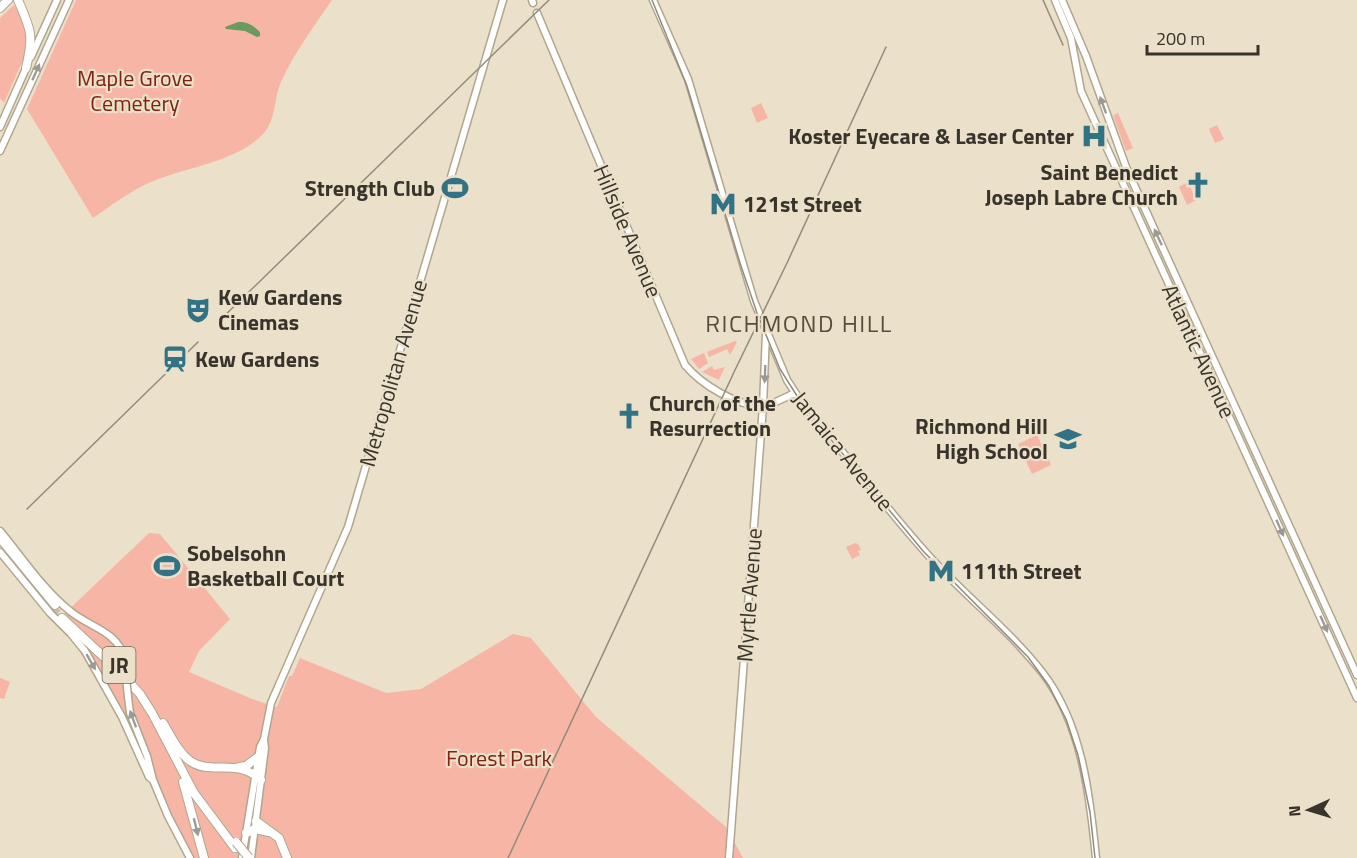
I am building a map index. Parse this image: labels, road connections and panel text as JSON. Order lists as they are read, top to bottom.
{
  "streets": {
    "highway": ["JR"],
    "main road": [
      "Hillside Avenue",
      "Atlantic Avenue",
      "Metropolitan Avenue",
      "Jamaica Avenue",
      "Myrtle Avenue"
    ]
  },
  "crossings": [
    ["Hillside Avenue", "Myrtle Avenue"],
    ["Metropolitan Avenue", "JR"],
    ["Jamaica Avenue", "Myrtle Avenue"]
  ],
  "districts": ["RICHMOND HILL"],
  "parks": ["Maple Grove Cemetery", "Forest Park"],
  "places": {
    "hospital": ["Koster Eyecare & Laser Center"],
    "church": ["Saint Benedict Joseph Labre Church", "Church of the Resurrection"],
    "sports": ["Strength Club", "Sobelsohn Basketball Court"],
    "metro station": ["121st Street", "111th Street"],
    "theatre": ["Kew Gardens Cinemas"],
    "station": ["Kew Gardens"],
    "school or university": ["Richmond Hill High School"]
  },
  "scale_bar": "200 m",
  "north": "left"
}
